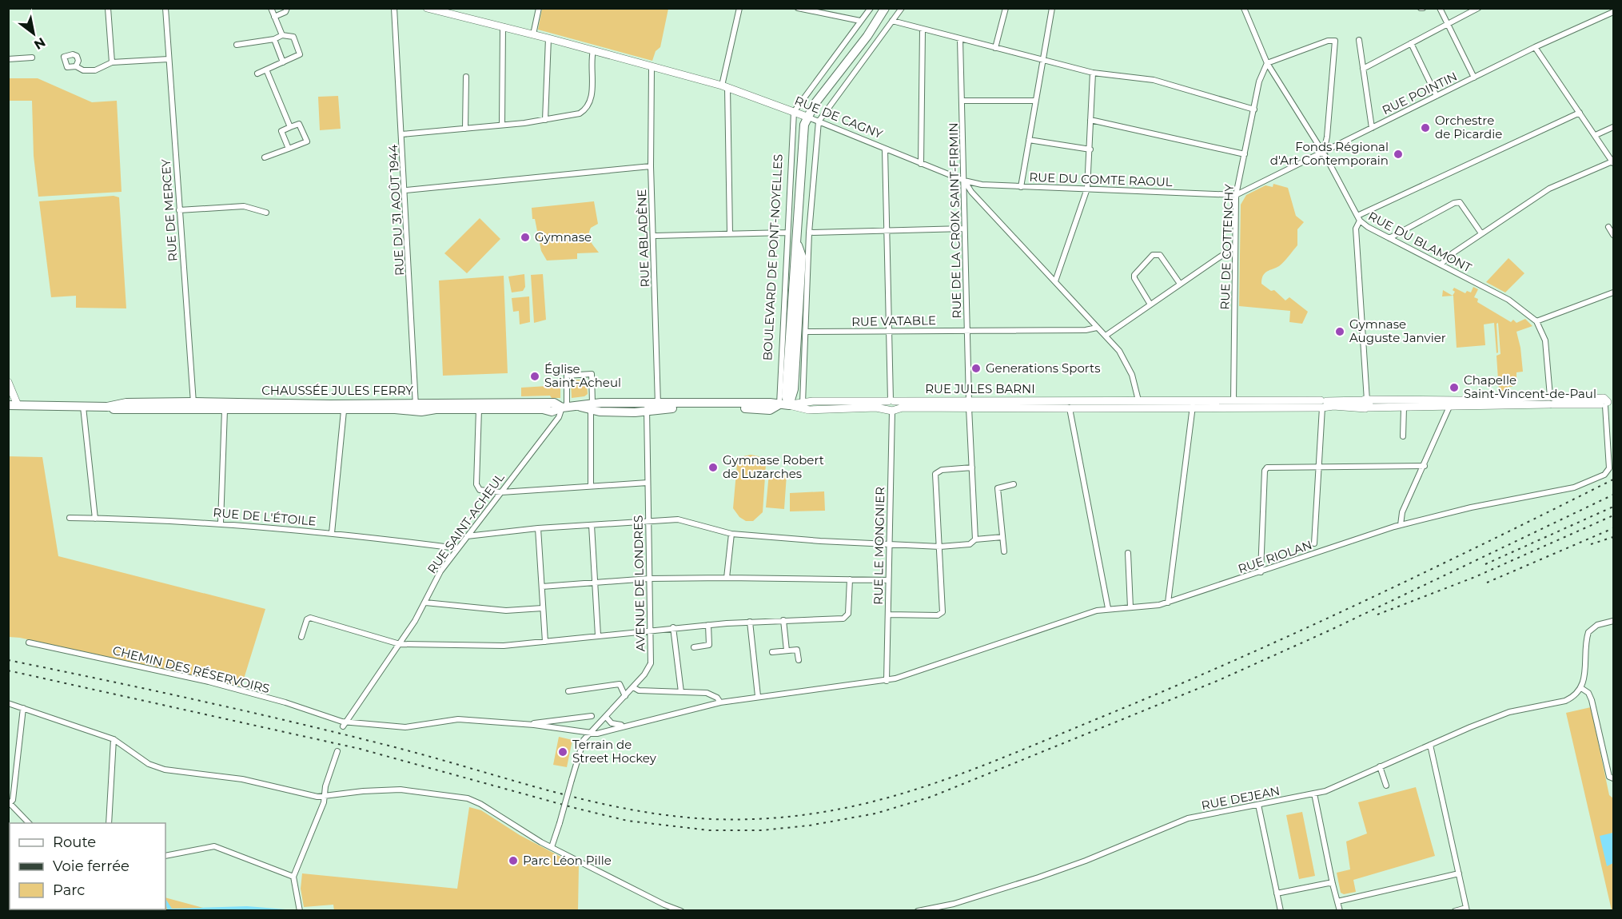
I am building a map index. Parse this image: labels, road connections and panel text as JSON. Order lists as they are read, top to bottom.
{
  "streets": {
    "main road": [
      "RUE DE CAGNY",
      "BOULEVARD DE PONT-NOYELLES",
      "RUE JULES BARNI",
      "CHAUSSÉE JULES FERRY"
    ],
    "street": [
      "RUE POINTIN",
      "RUE DU COMTE RAOUL",
      "RUE DE MERCEY",
      "RUE DU 31 AOÛT 1944",
      "RUE DE LA CROIX SAINT-FIRMIN",
      "RUE ABLADÈNE",
      "RUE DU BLAMONT",
      "RUE DE COTTENCHY",
      "RUE VATABLE",
      "RUE DE L'ÉTOILE",
      "RUE SAINT-ACHEUL",
      "RUE LE MONGNIER",
      "RUE RIOLAN",
      "AVENUE DE LONDRES",
      "CHEMIN DES RÉSERVOIRS",
      "RUE DEJEAN"
    ]
  },
  "crossings": [
    ["RUE POINTIN", "RUE DU COMTE RAOUL"],
    ["RUE POINTIN", "RUE DU BLAMONT"],
    ["RUE POINTIN", "RUE DE COTTENCHY"],
    ["RUE DE CAGNY", "RUE DU COMTE RAOUL"],
    ["RUE DE CAGNY", "RUE DE LA CROIX SAINT-FIRMIN"],
    ["RUE DE CAGNY", "RUE ABLADÈNE"],
    ["RUE DE CAGNY", "BOULEVARD DE PONT-NOYELLES"],
    ["RUE DU COMTE RAOUL", "RUE DE LA CROIX SAINT-FIRMIN"],
    ["RUE DU COMTE RAOUL", "RUE DE COTTENCHY"],
    ["RUE DE MERCEY", "CHAUSSÉE JULES FERRY"],
    ["RUE DU 31 AOÛT 1944", "CHAUSSÉE JULES FERRY"],
    ["RUE DE LA CROIX SAINT-FIRMIN", "RUE VATABLE"],
    ["RUE DE LA CROIX SAINT-FIRMIN", "RUE JULES BARNI"],
    ["RUE ABLADÈNE", "CHAUSSÉE JULES FERRY"],
    ["RUE DU BLAMONT", "RUE DE COTTENCHY"],
    ["RUE DE COTTENCHY", "RUE JULES BARNI"],
    ["BOULEVARD DE PONT-NOYELLES", "RUE JULES BARNI"],
    ["BOULEVARD DE PONT-NOYELLES", "CHAUSSÉE JULES FERRY"],
    ["RUE JULES BARNI", "CHAUSSÉE JULES FERRY"],
    ["RUE JULES BARNI", "RUE LE MONGNIER"],
    ["RUE JULES BARNI", "RUE RIOLAN"],
    ["CHAUSSÉE JULES FERRY", "RUE SAINT-ACHEUL"],
    ["CHAUSSÉE JULES FERRY", "AVENUE DE LONDRES"],
    ["RUE DE L'ÉTOILE", "RUE SAINT-ACHEUL"],
    ["RUE SAINT-ACHEUL", "CHEMIN DES RÉSERVOIRS"],
    ["RUE LE MONGNIER", "RUE RIOLAN"],
    ["RUE RIOLAN", "AVENUE DE LONDRES"]
  ],
  "places": [
    "Orchestre de Picardie",
    "Fonds Régional d'Art Contemporain",
    "Gymnase",
    "Gymnase Auguste Janvier",
    "Generations Sports",
    "Église Saint-Acheul",
    "Chapelle Saint-Vincent-de-Paul",
    "Gymnase Robert de Luzarches",
    "Terrain de Street Hockey",
    "Parc Léon Pille"
  ],
  "legend": ["Route", "Voie ferrée", "Parc"],
  "north": "bottom right"
}
